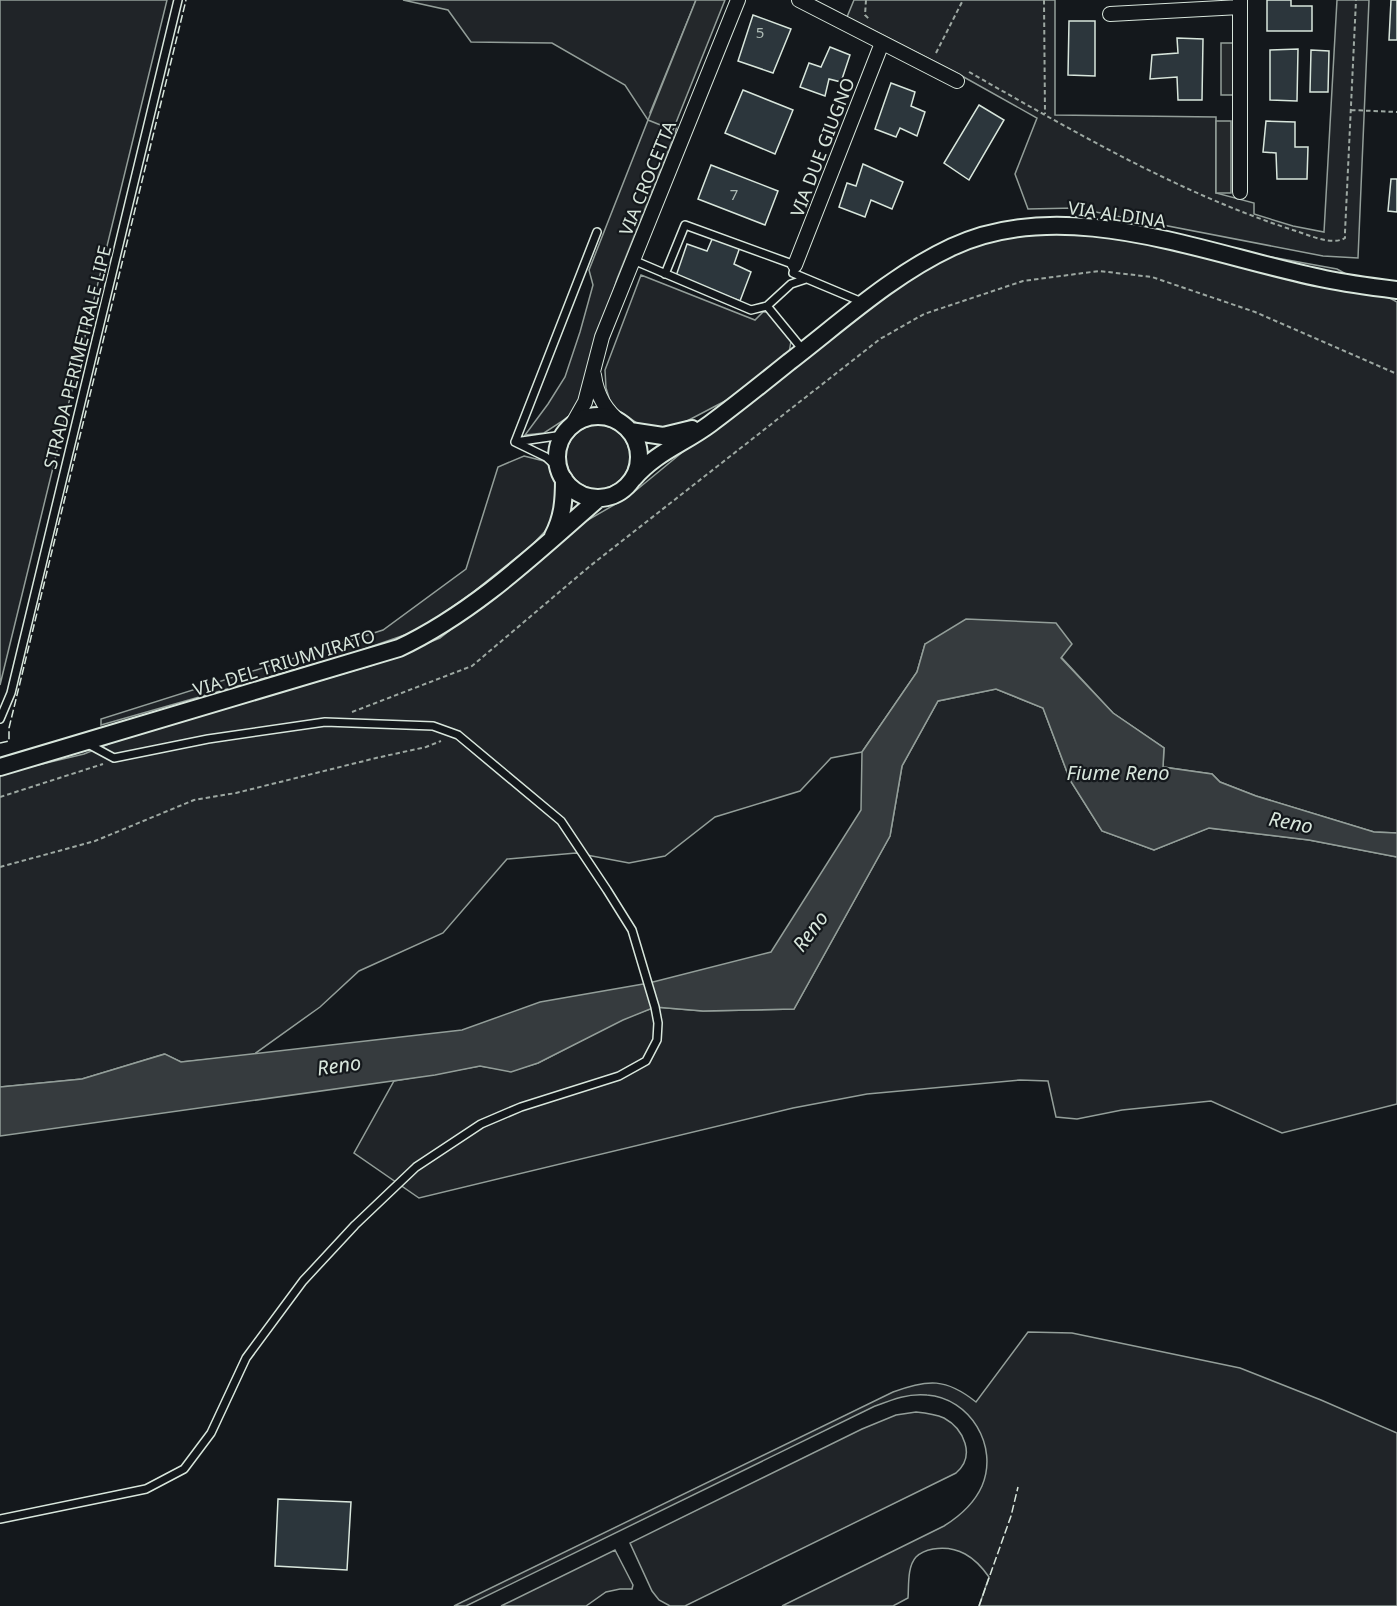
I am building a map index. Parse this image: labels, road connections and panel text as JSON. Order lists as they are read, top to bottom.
{
  "streets": {
    "street": [
      "VIA DUE GIUGNO",
      "VIA CROCETTA",
      "VIA ALDINA",
      "VIA DEL TRIUMVIRATO"
    ],
    "lane": ["STRADA PERIMETRALE LIPE"]
  },
  "crossings": [
    ["VIA CROCETTA", "VIA ALDINA"],
    ["VIA CROCETTA", "VIA DEL TRIUMVIRATO"],
    ["VIA ALDINA", "VIA DEL TRIUMVIRATO"]
  ],
  "water": ["Fiume Reno", "Reno"],
  "house_numbers": ["5", "7"]
}
